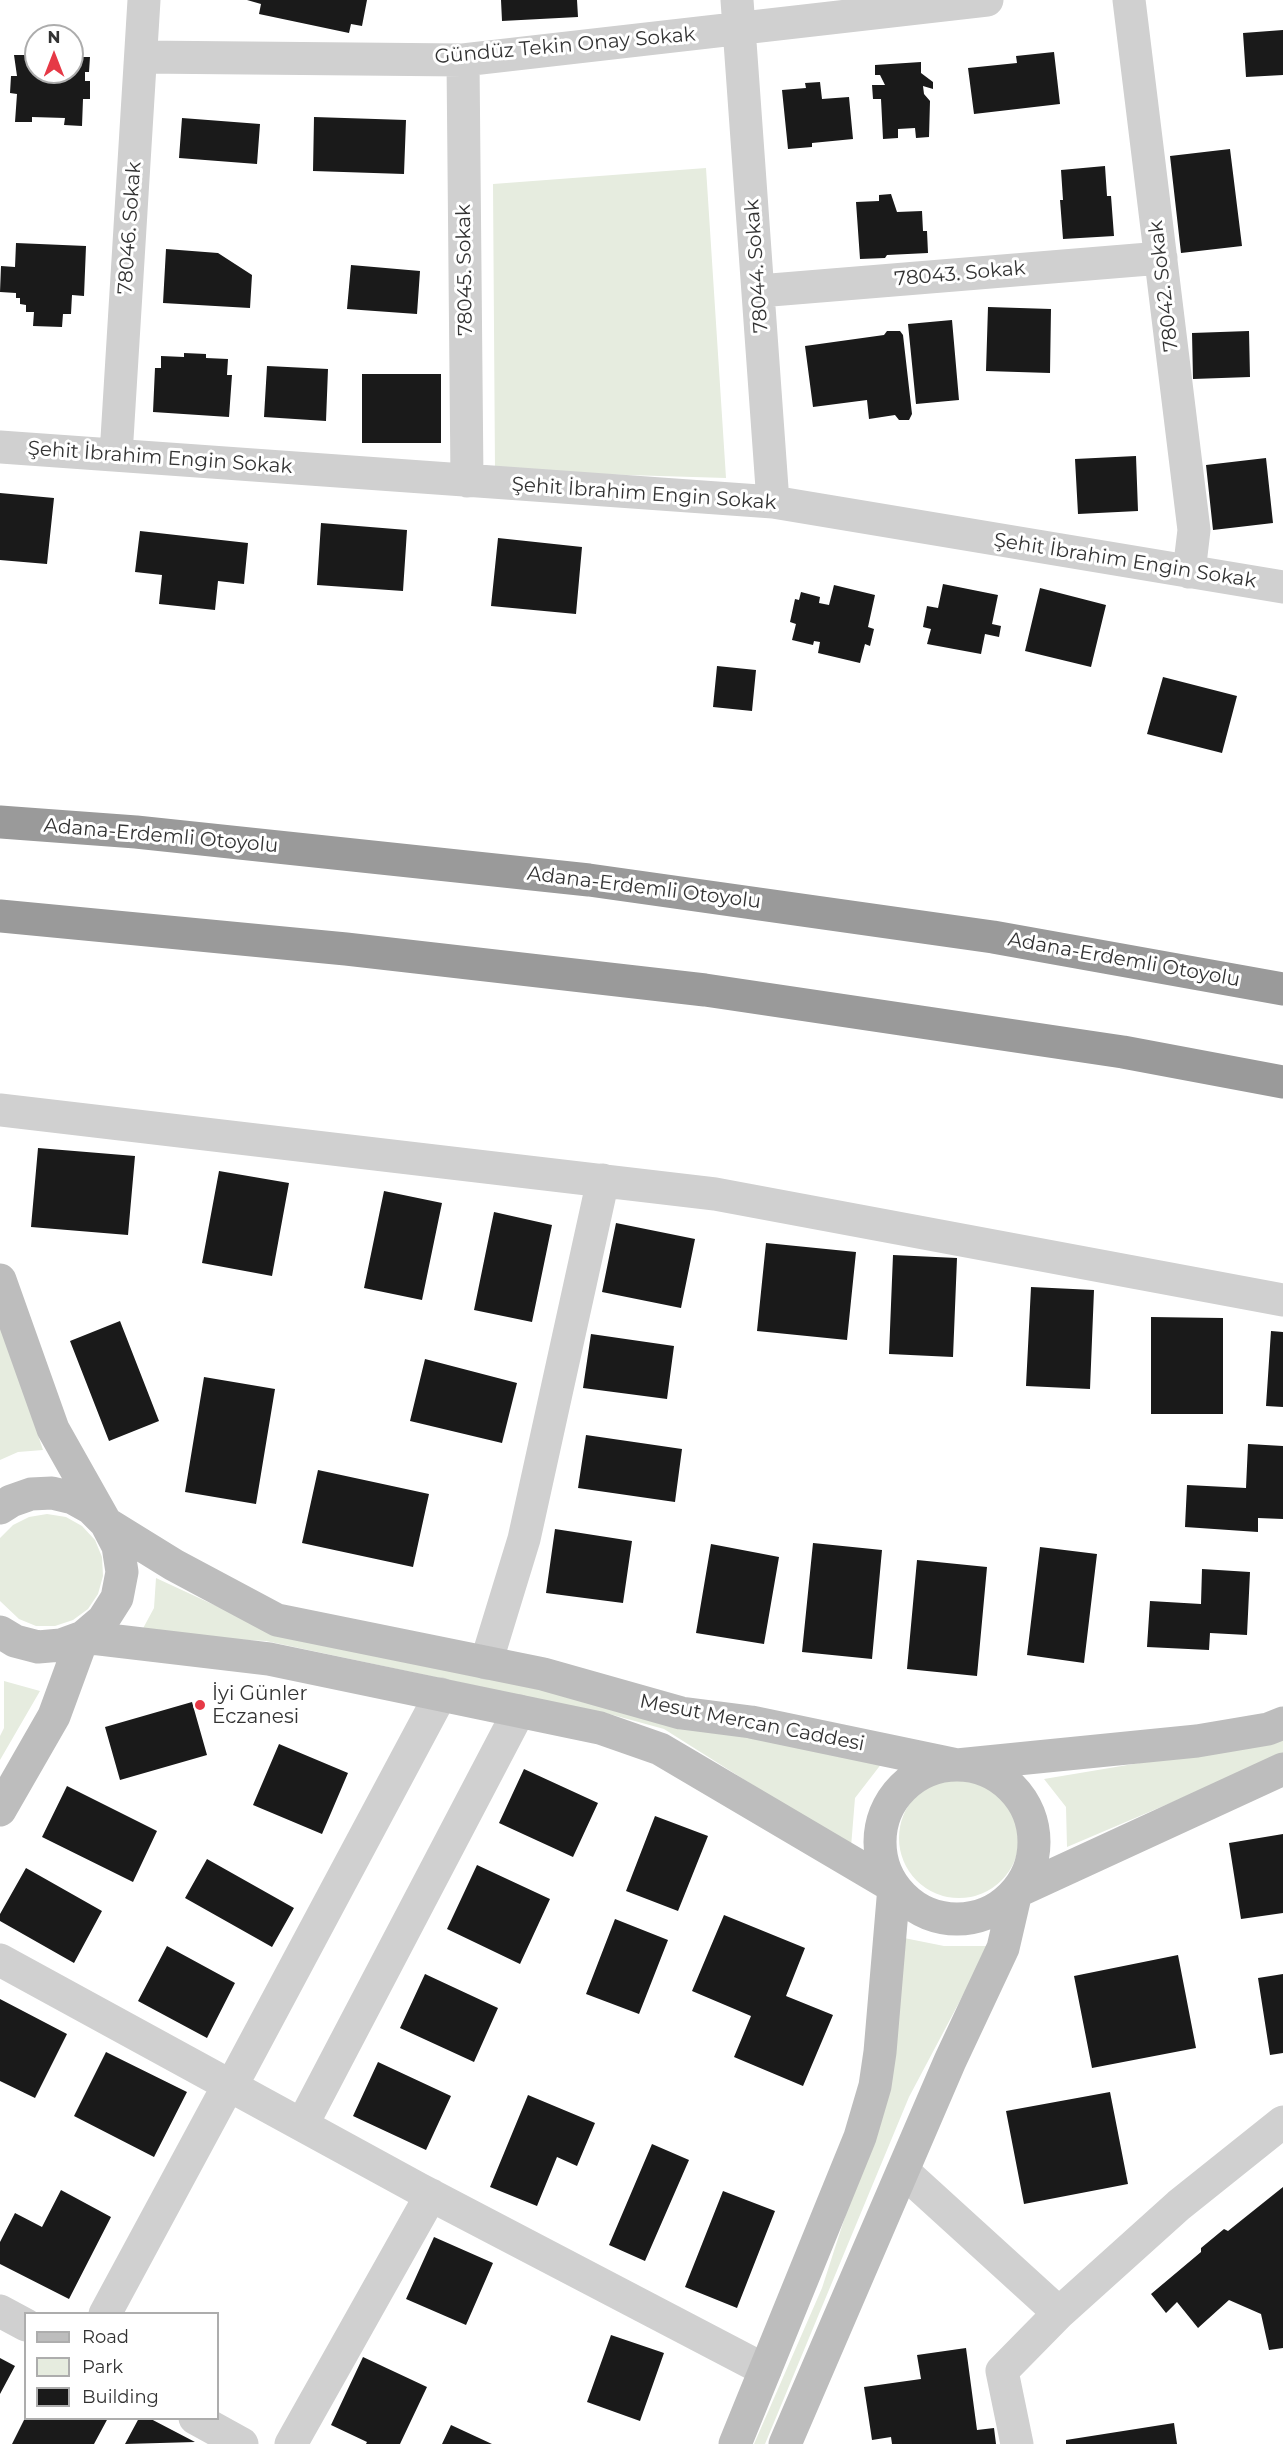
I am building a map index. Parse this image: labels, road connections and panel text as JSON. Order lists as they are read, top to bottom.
{
  "streets": {
    "highway": ["Adana-Erdemli Otoyolu"],
    "main road": ["Mesut Mercan Caddesi"],
    "street": [
      "Gündüz Tekin Onay Sokak",
      "78046. Sokak",
      "78044. Sokak",
      "78045. Sokak",
      "78043. Sokak",
      "78042. Sokak",
      "Şehit İbrahim Engin Sokak"
    ]
  },
  "crossings": [
    ["Gündüz Tekin Onay Sokak", "78046. Sokak"],
    ["Gündüz Tekin Onay Sokak", "78044. Sokak"],
    ["Gündüz Tekin Onay Sokak", "78045. Sokak"],
    ["78046. Sokak", "Şehit İbrahim Engin Sokak"],
    ["78044. Sokak", "78043. Sokak"],
    ["78044. Sokak", "Şehit İbrahim Engin Sokak"],
    ["78045. Sokak", "Şehit İbrahim Engin Sokak"],
    ["78043. Sokak", "78042. Sokak"],
    ["78042. Sokak", "Şehit İbrahim Engin Sokak"]
  ],
  "places": ["İyi Günler Eczanesi"],
  "legend": ["Road", "Park", "Building"],
  "north": "top"
}
